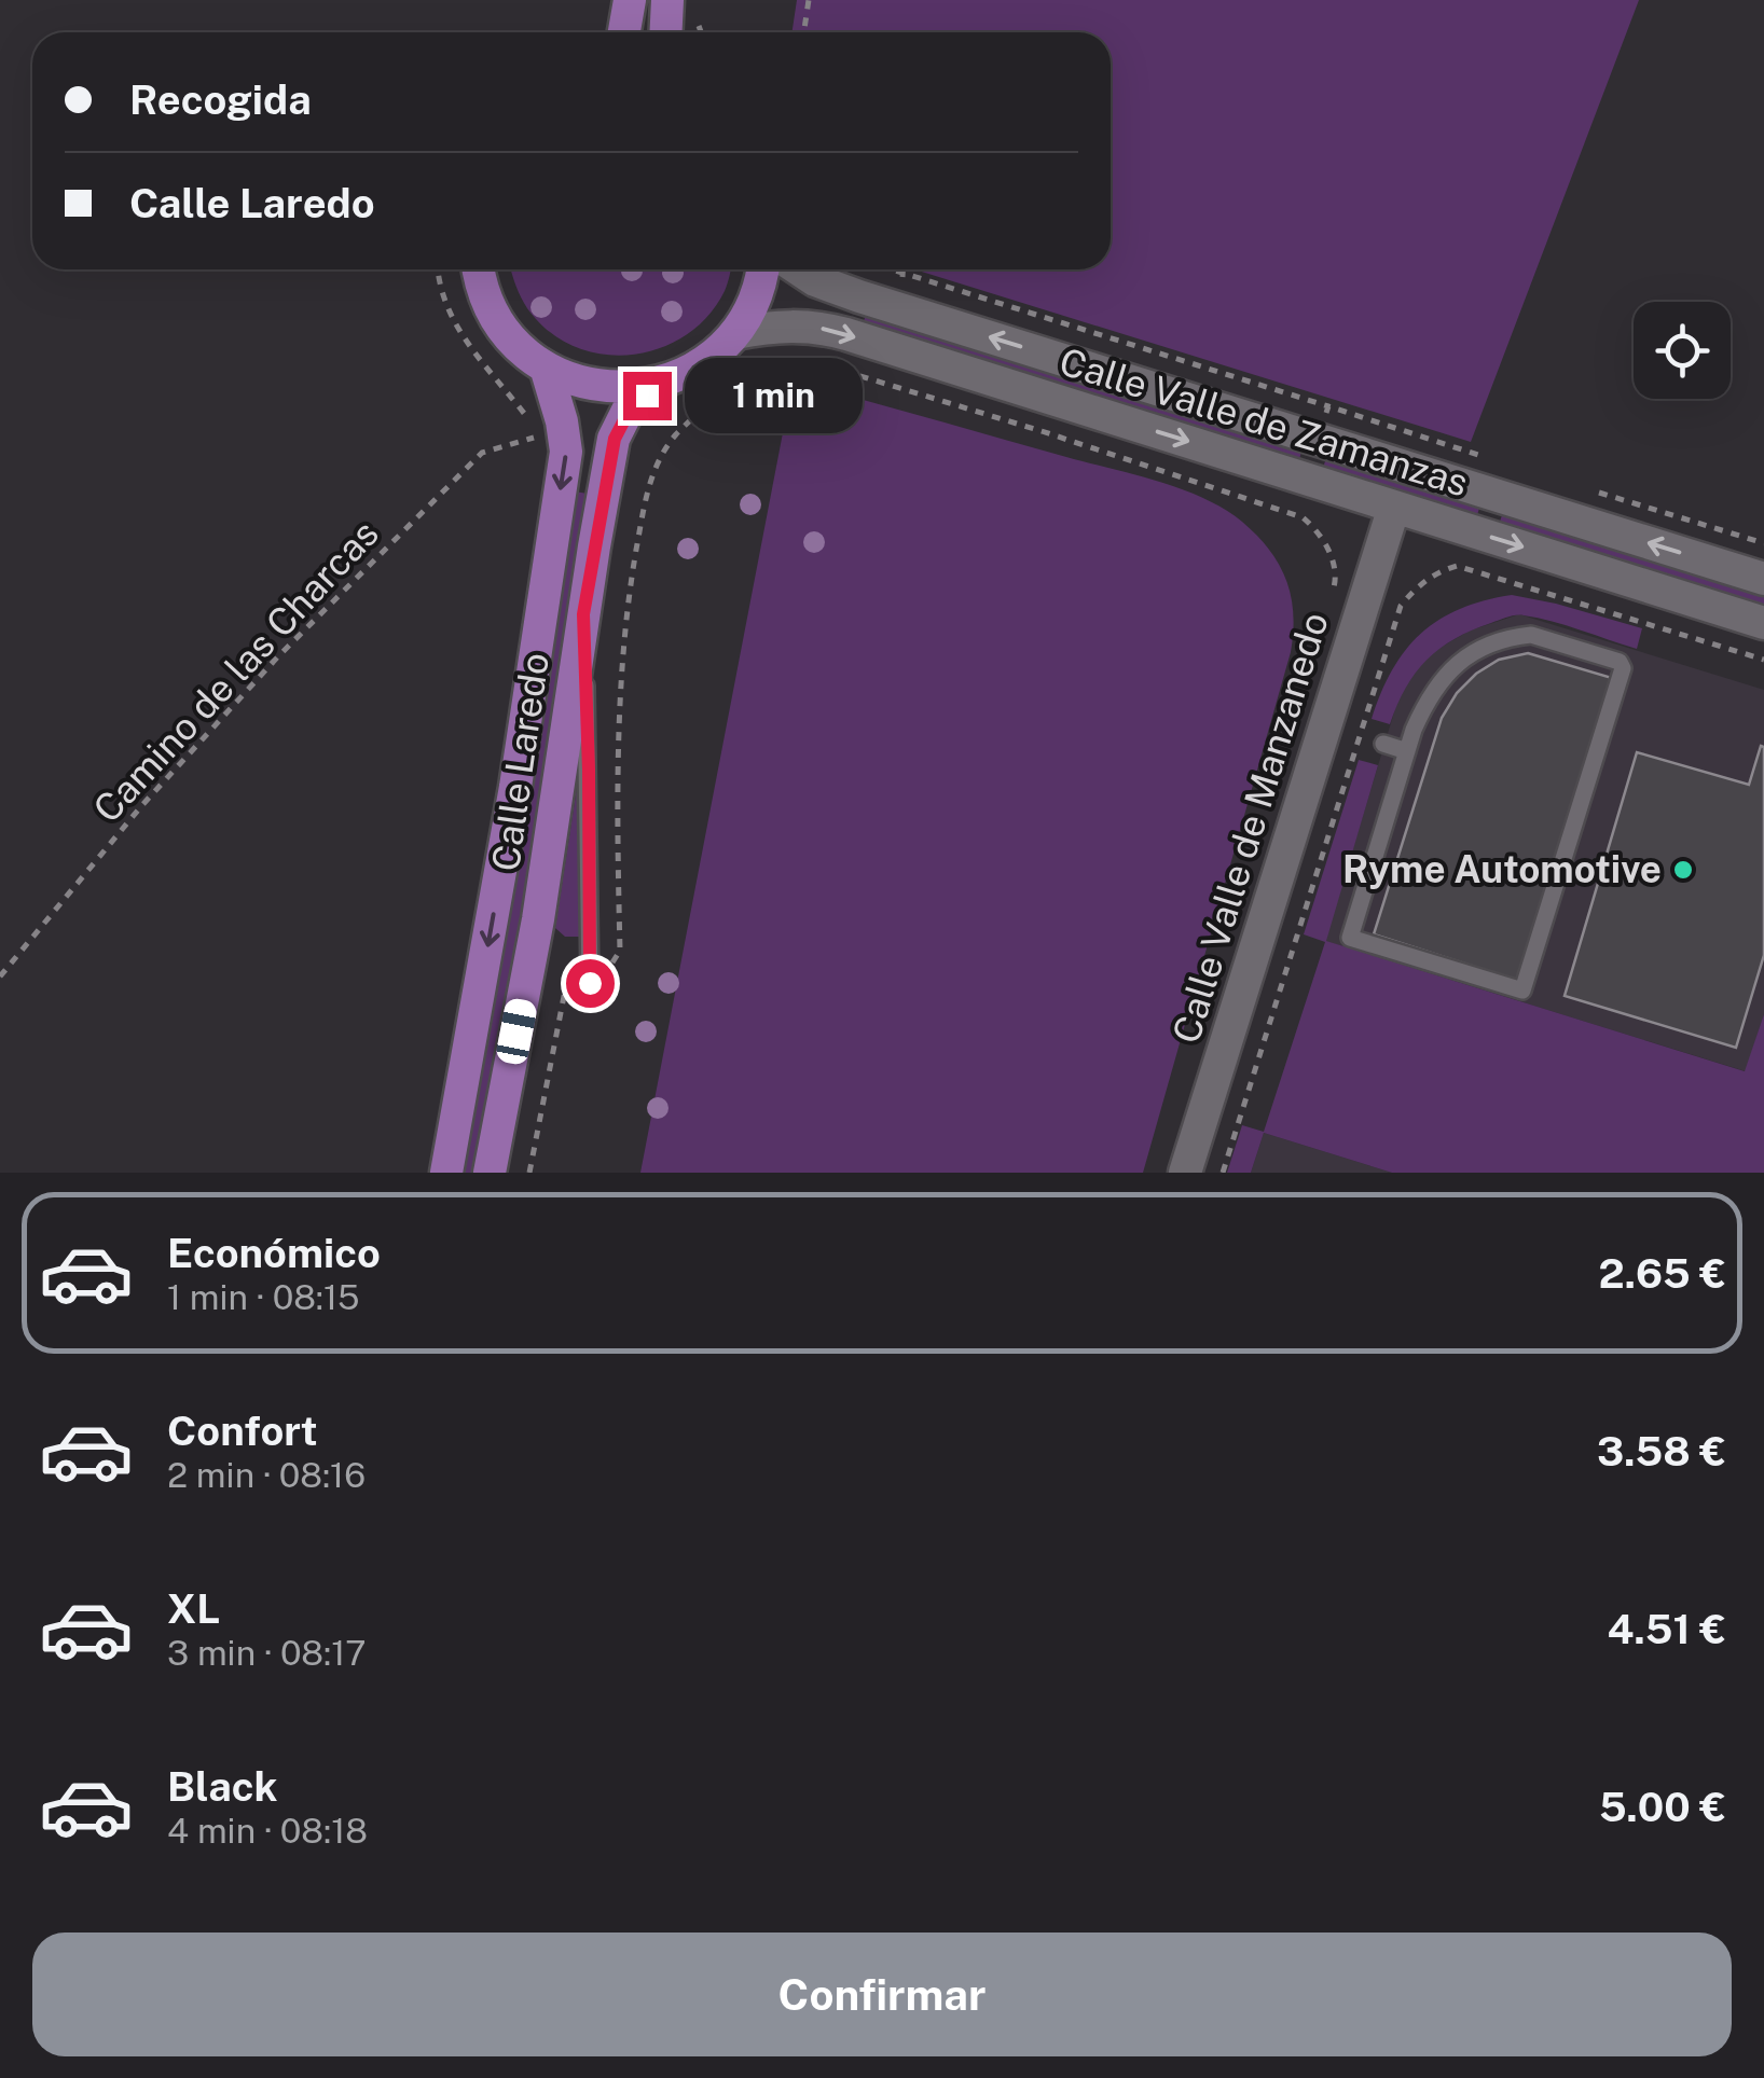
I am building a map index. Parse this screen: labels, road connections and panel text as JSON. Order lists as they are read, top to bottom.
{
  "streets": {
    "main road": ["Calle Laredo"],
    "street": ["Calle Valle de Zamanzas", "Calle Valle de Manzanedo"],
    "path": ["Camino de las Charcas"]
  },
  "crossings": [
    ["Calle Valle de Zamanzas", "Calle Valle de Manzanedo"]
  ],
  "places": ["Ryme Automotive"],
  "page": {
    "banner": ["Recogida", "Calle Laredo"],
    "bubble": "1 min",
    "list": [
      {
        "name": "Económico",
        "note": "1 min · 08:15",
        "value": "2.65 €"
      },
      {
        "name": "Confort",
        "note": "2 min · 08:16",
        "value": "3.58 €"
      },
      {
        "name": "XL",
        "note": "3 min · 08:17",
        "value": "4.51 €"
      },
      {
        "name": "Black",
        "note": "4 min · 08:18",
        "value": "5.00 €"
      }
    ],
    "buttons": "Confirmar"
  }
}
